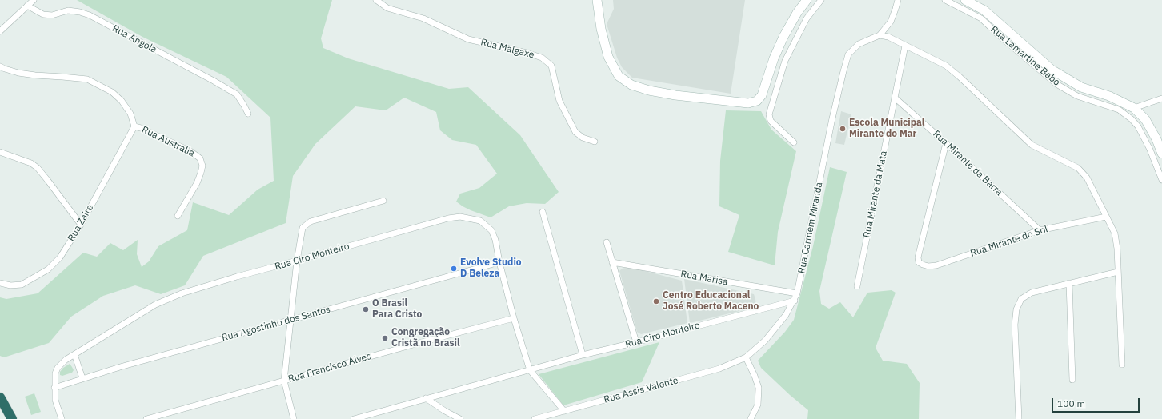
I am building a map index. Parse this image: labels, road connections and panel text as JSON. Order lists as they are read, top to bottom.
{
  "streets": {
    "street": [
      "Rua Angola",
      "Rua Malgaxe",
      "Rua Lamartine Babo",
      "Rua Australia",
      "Rua Mirante da Barra",
      "Rua Mirante da Mata",
      "Rua Zaire",
      "Rua Carmem Miranda",
      "Rua Mirante do Sol",
      "Rua Ciro Monteiro",
      "Rua Marisa",
      "Rua Agostinho dos Santos",
      "Rua Francisco Alves",
      "Rua Assis Valente"
    ]
  },
  "crossings": [
    ["Rua Australia", "Rua Zaire"],
    ["Rua Mirante da Barra", "Rua Mirante da Mata"],
    ["Rua Mirante da Barra", "Rua Mirante do Sol"],
    ["Rua Carmem Miranda", "Rua Ciro Monteiro"],
    ["Rua Carmem Miranda", "Rua Marisa"],
    ["Rua Carmem Miranda", "Rua Assis Valente"],
    ["Rua Ciro Monteiro", "Rua Agostinho dos Santos"],
    ["Rua Ciro Monteiro", "Rua Francisco Alves"]
  ],
  "places": [
    "Escola Municipal Mirante do Mar",
    "Evolve Studio D Beleza",
    "Centro Educacional José Roberto Maceno",
    "O Brasil Para Cristo",
    "Congregação Cristã no Brasil"
  ],
  "scale_bar": "100 m"
}
